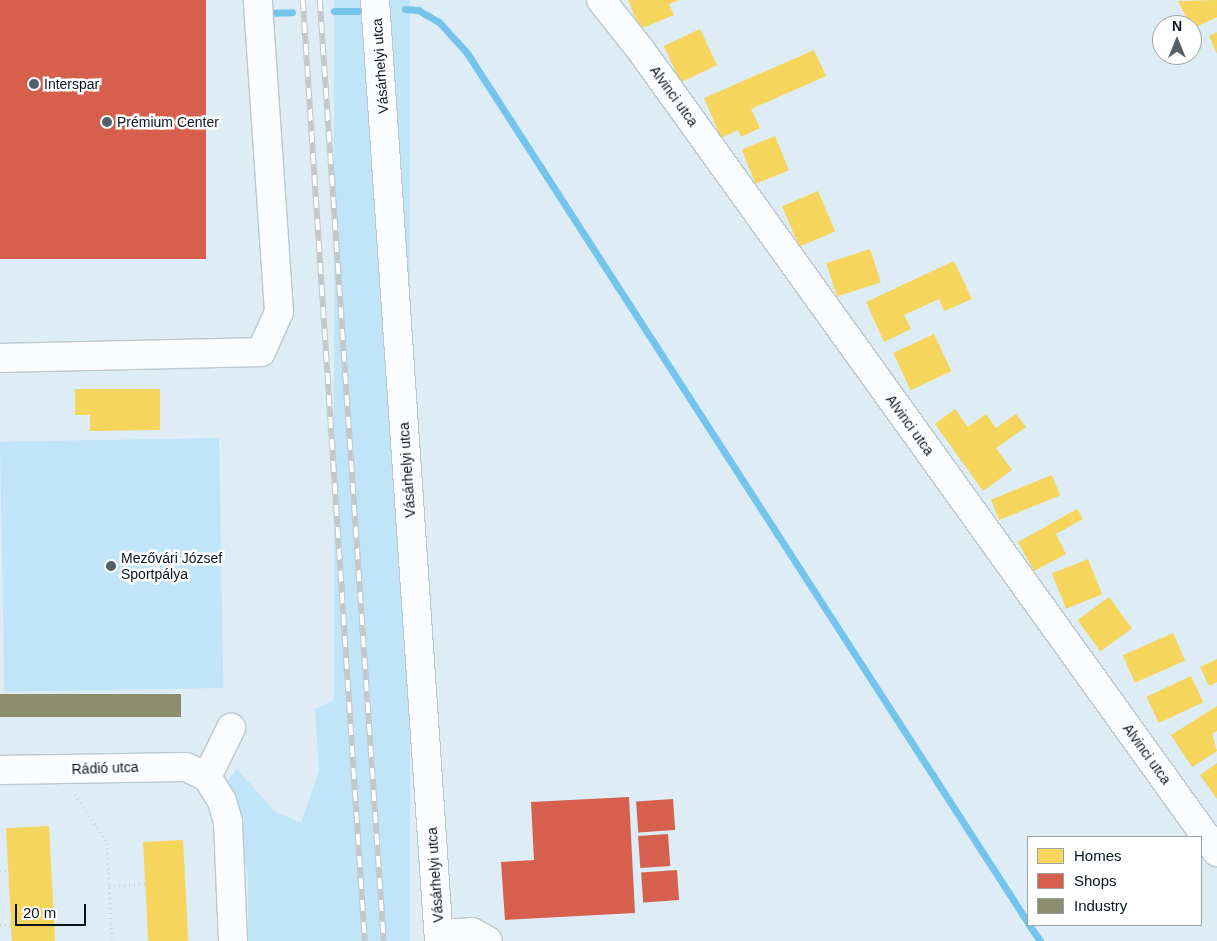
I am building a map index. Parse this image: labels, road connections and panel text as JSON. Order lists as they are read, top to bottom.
{
  "streets": {
    "street": ["Vásárhelyi utca", "Alvinci utca", "Rádió utca"]
  },
  "places": ["Interspar", "Prémium Center", "Mezővári József Sportpálya"],
  "legend": ["Homes", "Shops", "Industry"],
  "scale_bar": "20 m",
  "north": "top"
}
